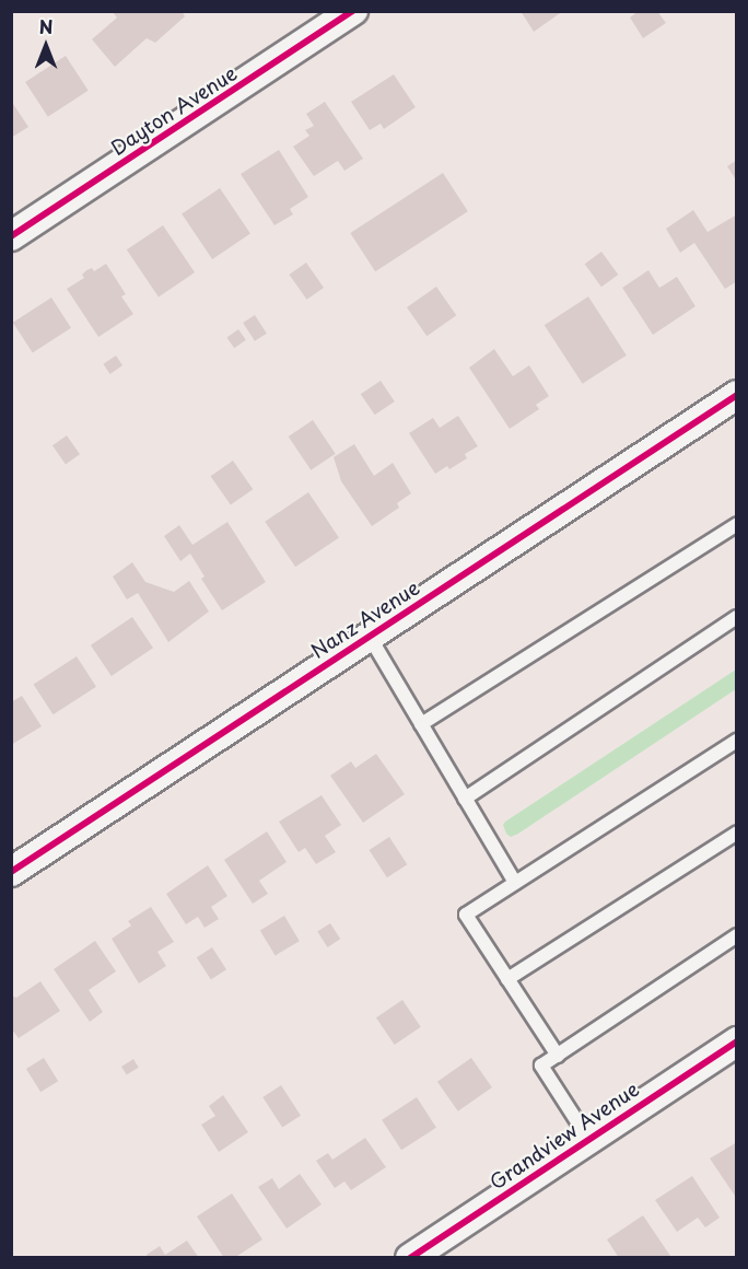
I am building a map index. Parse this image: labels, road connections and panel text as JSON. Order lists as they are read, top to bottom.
{
  "streets": {
    "street": ["Dayton Avenue", "Nanz Avenue", "Grandview Avenue"]
  },
  "north": "top"
}
